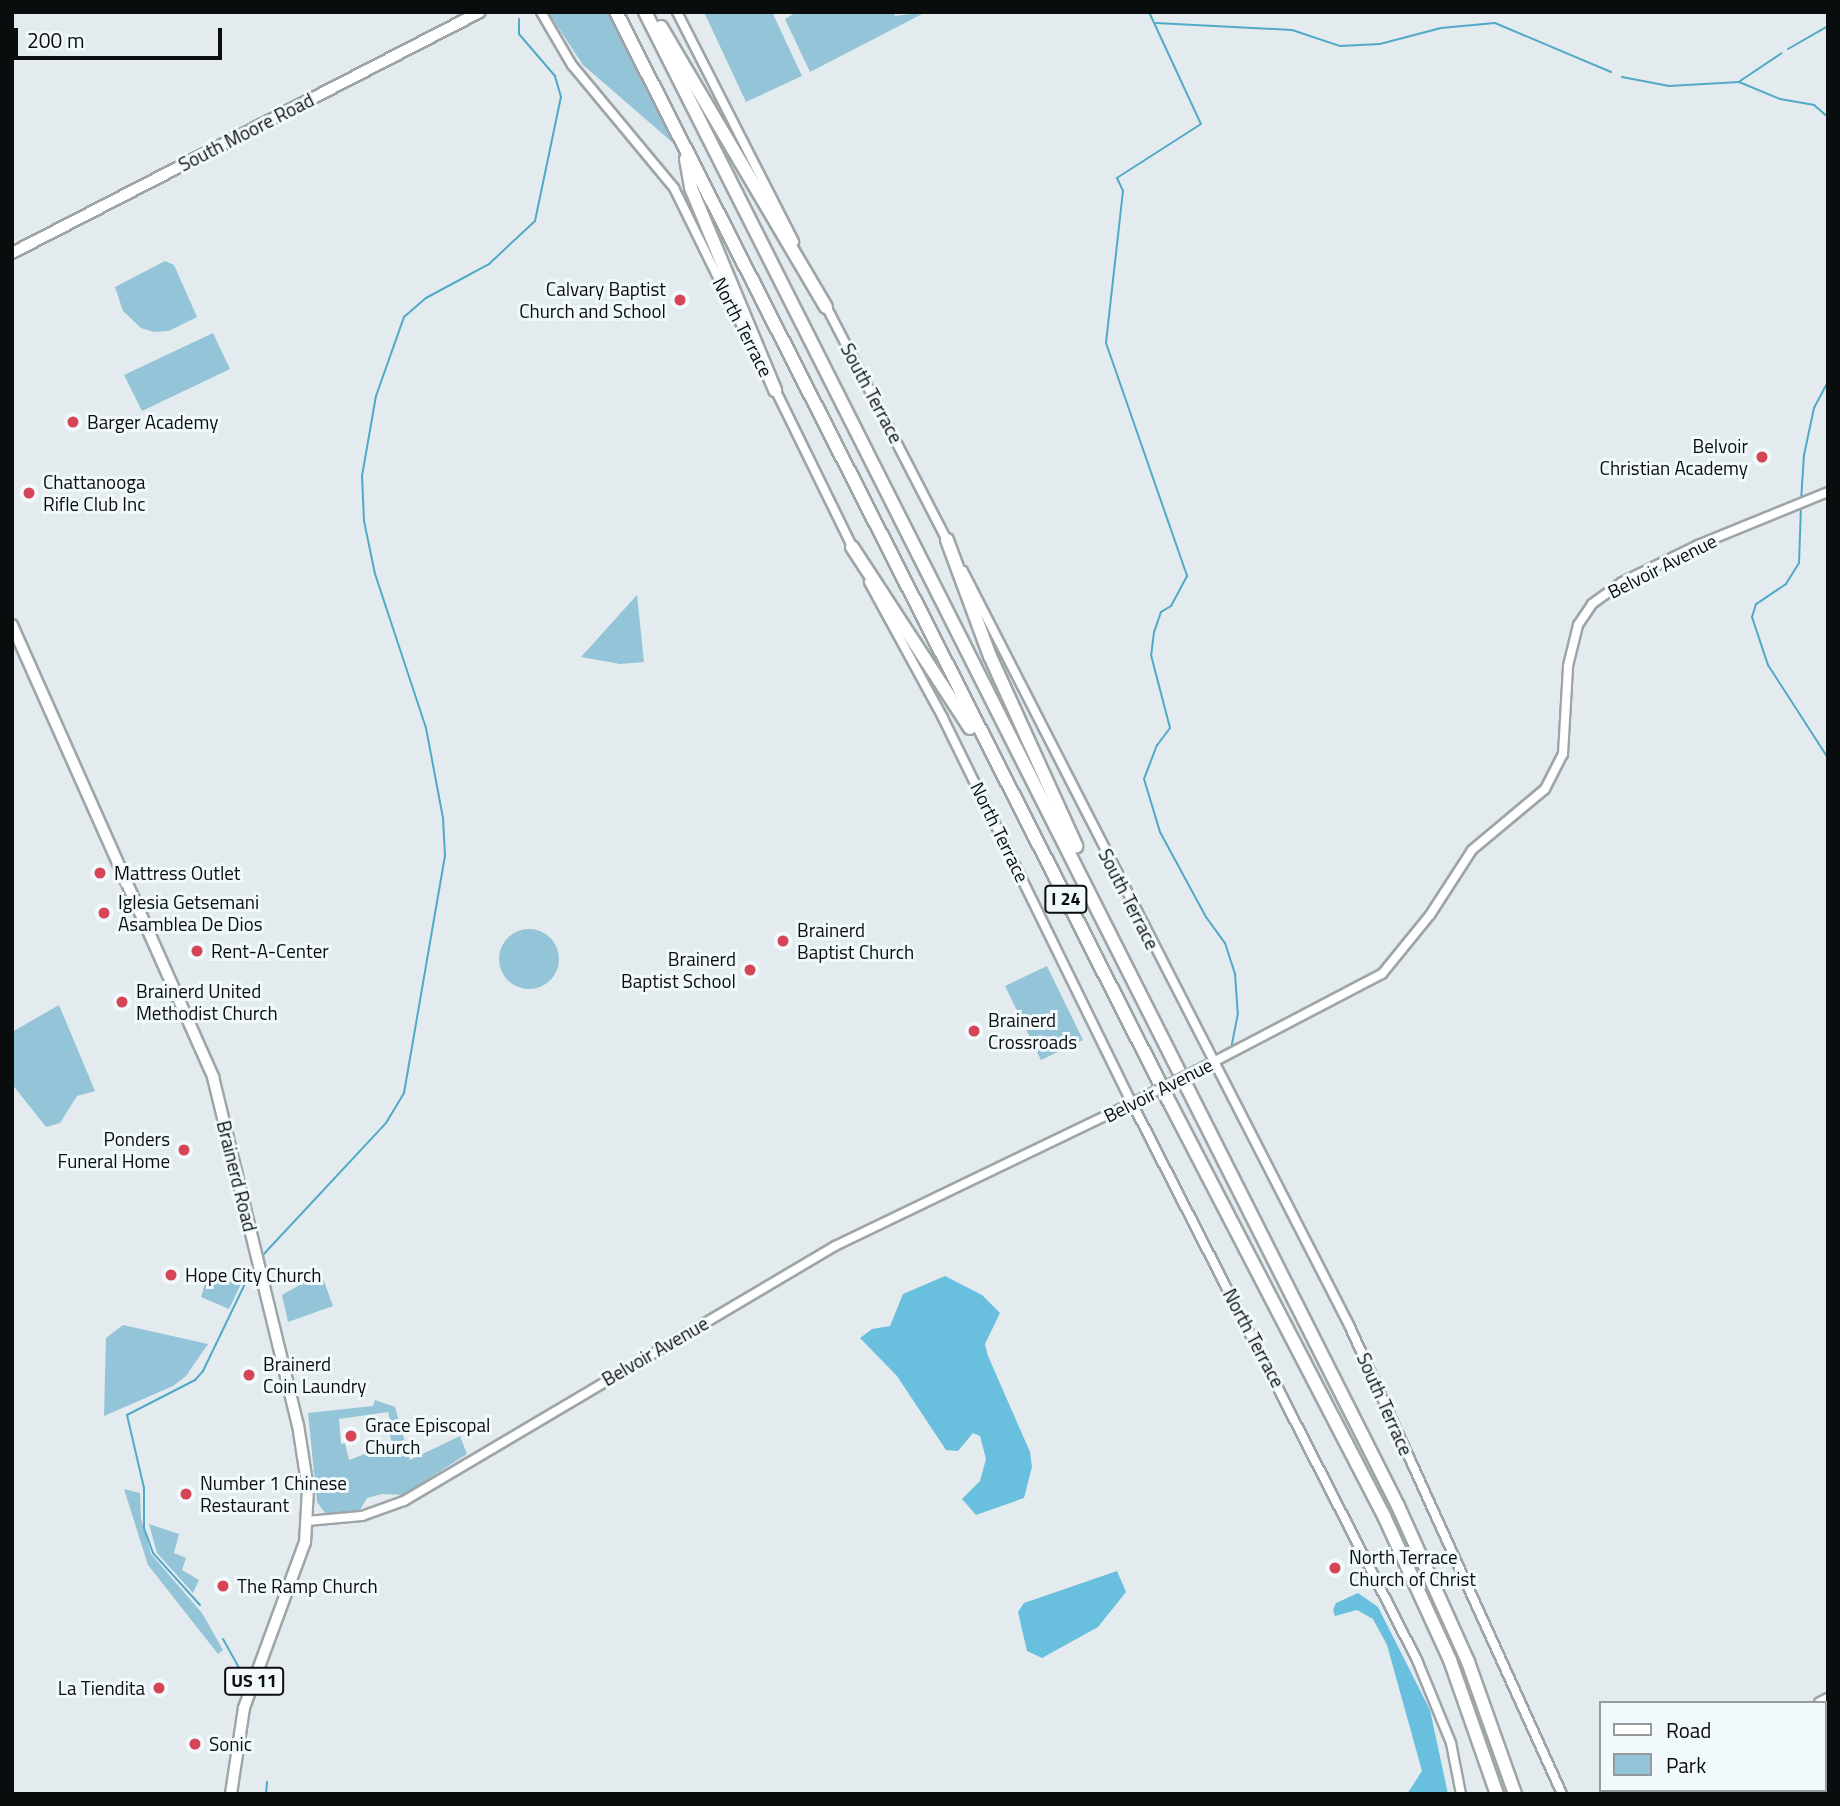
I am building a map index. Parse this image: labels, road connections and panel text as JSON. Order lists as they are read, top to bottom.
{
  "streets": {
    "highway": ["I 24"],
    "main road": ["South Moore Road", "Brainerd Road", "US 11"],
    "street": ["North Terrace", "South Terrace", "Belvoir Avenue"]
  },
  "crossings": [
    ["North Terrace", "Belvoir Avenue"],
    ["South Terrace", "Belvoir Avenue"],
    ["Belvoir Avenue", "Brainerd Road"]
  ],
  "places": [
    "Calvary Baptist Church and School",
    "Barger Academy",
    "Belvoir Christian Academy",
    "Chattanooga Rifle Club Inc",
    "Mattress Outlet",
    "Iglesia Getsemani Asamblea De Dios",
    "Brainerd Baptist Church",
    "Rent-A-Center",
    "Brainerd Baptist School",
    "Brainerd United Methodist Church",
    "Brainerd Crossroads",
    "Ponders Funeral Home",
    "Hope City Church",
    "Brainerd Coin Laundry",
    "Grace Episcopal Church",
    "Number 1 Chinese Restaurant",
    "North Terrace Church of Christ",
    "The Ramp Church",
    "La Tiendita",
    "Sonic"
  ],
  "legend": ["Road", "Park"],
  "scale_bar": "200 m"
}
